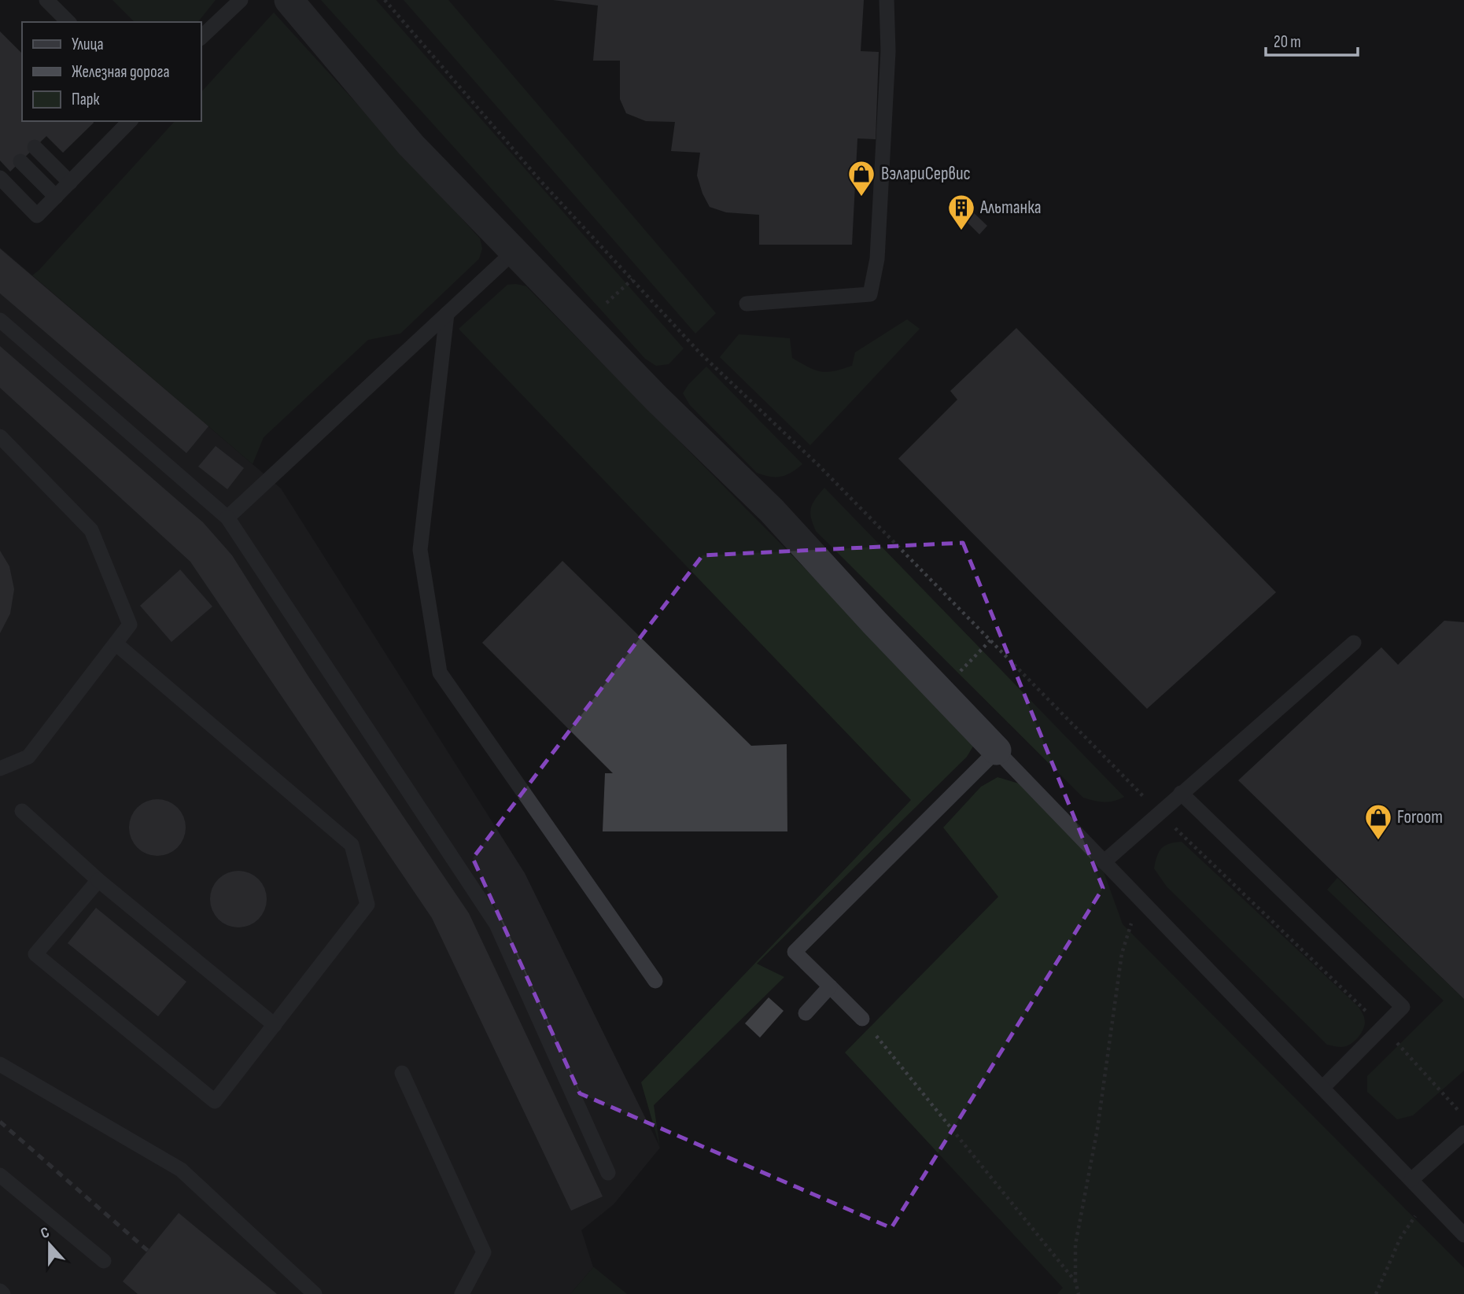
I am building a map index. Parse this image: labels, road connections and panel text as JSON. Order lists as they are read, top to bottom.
{
  "places": {
    "shop": ["ВэлариСервис", "Foroom"],
    "building": ["Альтанка"]
  },
  "legend": ["Улица", "Железная дорога", "Парк"],
  "scale_bar": "20 m",
  "north": "top"
}
